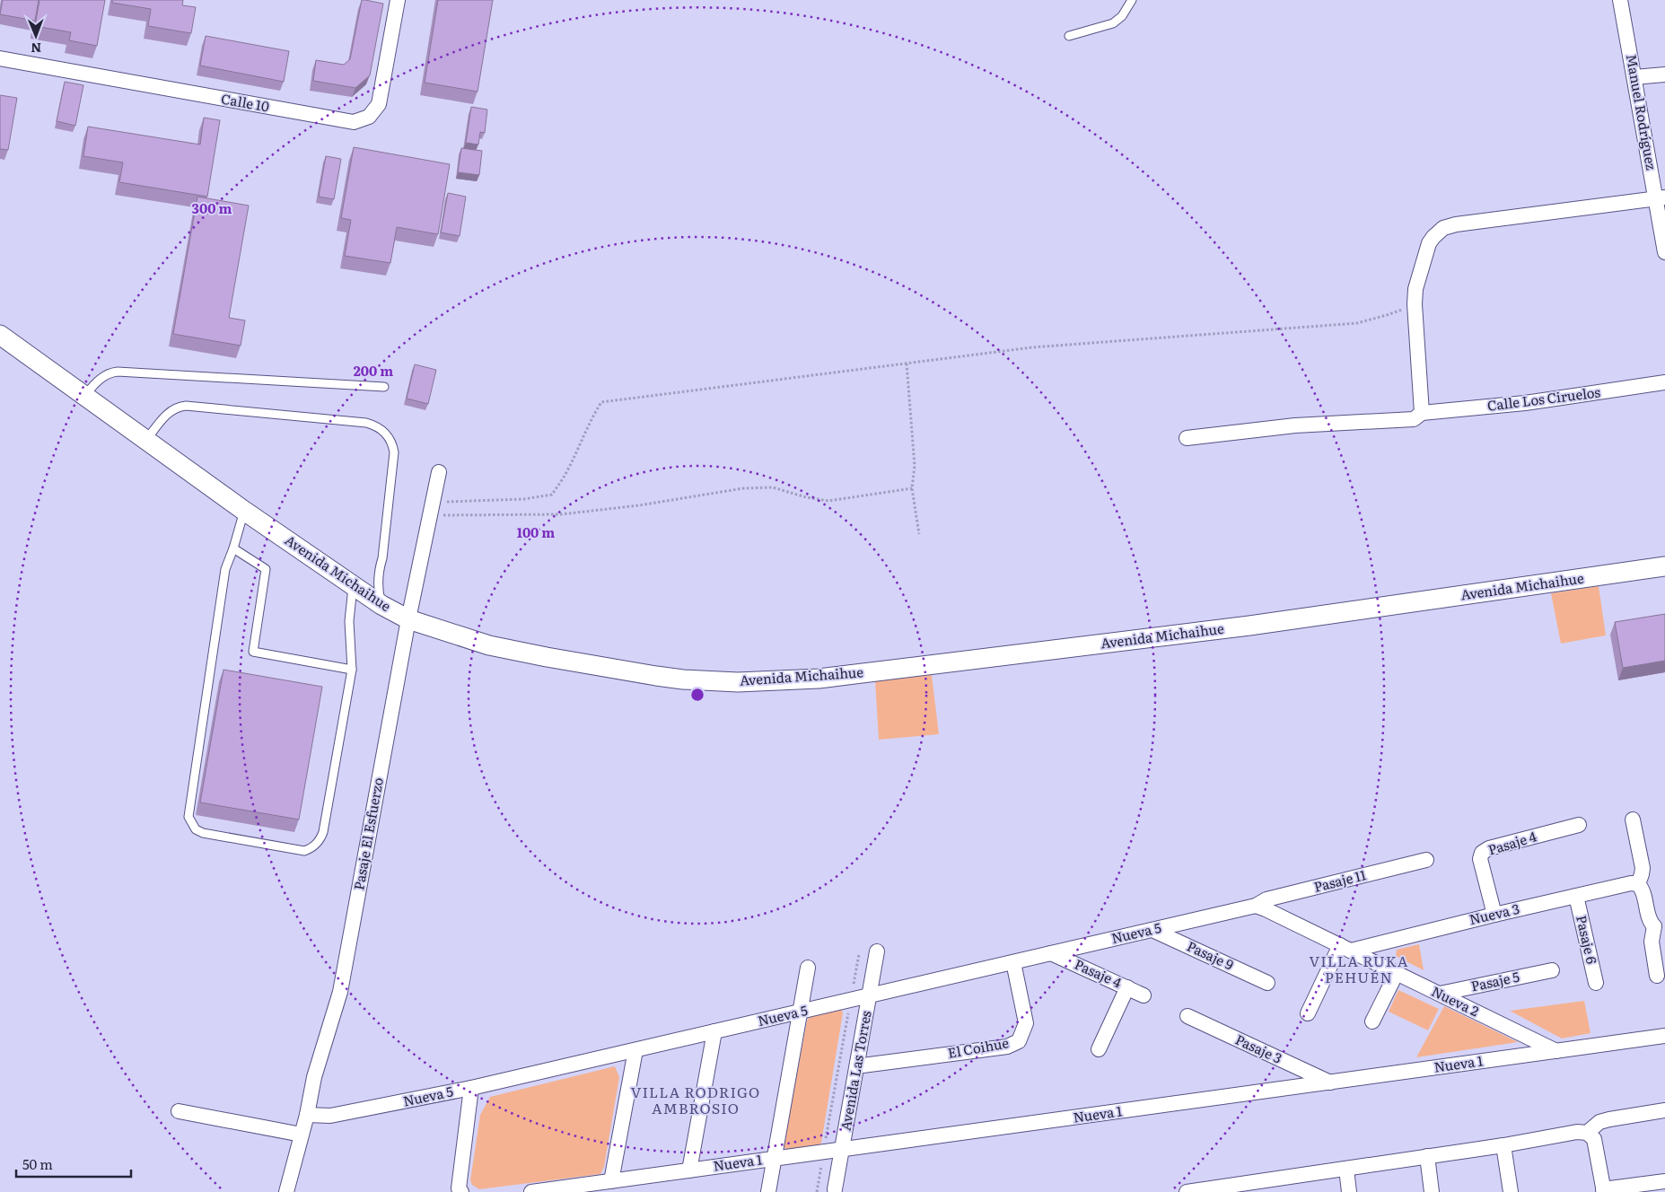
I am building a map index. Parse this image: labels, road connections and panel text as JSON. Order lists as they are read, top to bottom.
{
  "streets": {
    "street": [
      "Calle 10",
      "Manuel Rodríguez",
      "Calle Los Ciruelos",
      "Avenida Michaihue",
      "Pasaje El Esfuerzo",
      "Pasaje 4",
      "Pasaje 11",
      "Nueva 3",
      "Nueva 5",
      "Pasaje 6",
      "Pasaje 9",
      "Pasaje 5",
      "Nueva 2",
      "El Coihue",
      "Pasaje 3",
      "Nueva 1",
      "Avenida Las Torres"
    ]
  },
  "crossings": [
    ["Avenida Michaihue", "Pasaje El Esfuerzo"],
    ["Pasaje El Esfuerzo", "Nueva 5"],
    ["Pasaje 4", "Nueva 3"],
    ["Pasaje 4", "Nueva 5"],
    ["Pasaje 11", "Nueva 5"],
    ["Pasaje 11", "Nueva 2"],
    ["Nueva 3", "Pasaje 6"],
    ["Nueva 3", "Nueva 2"],
    ["Nueva 5", "Pasaje 9"],
    ["Nueva 5", "Nueva 2"],
    ["Nueva 5", "El Coihue"],
    ["Nueva 5", "Avenida Las Torres"],
    ["Pasaje 5", "Nueva 2"],
    ["Nueva 2", "Nueva 1"],
    ["El Coihue", "Avenida Las Torres"],
    ["Pasaje 3", "Nueva 1"],
    ["Nueva 1", "Avenida Las Torres"]
  ],
  "districts": ["VILLA RUKA PEHUÉN", "VILLA RODRIGO AMBROSIO"],
  "scale_bar": "50 m",
  "north": "bottom",
  "rings": ["300 m", "200 m", "100 m"]
}
